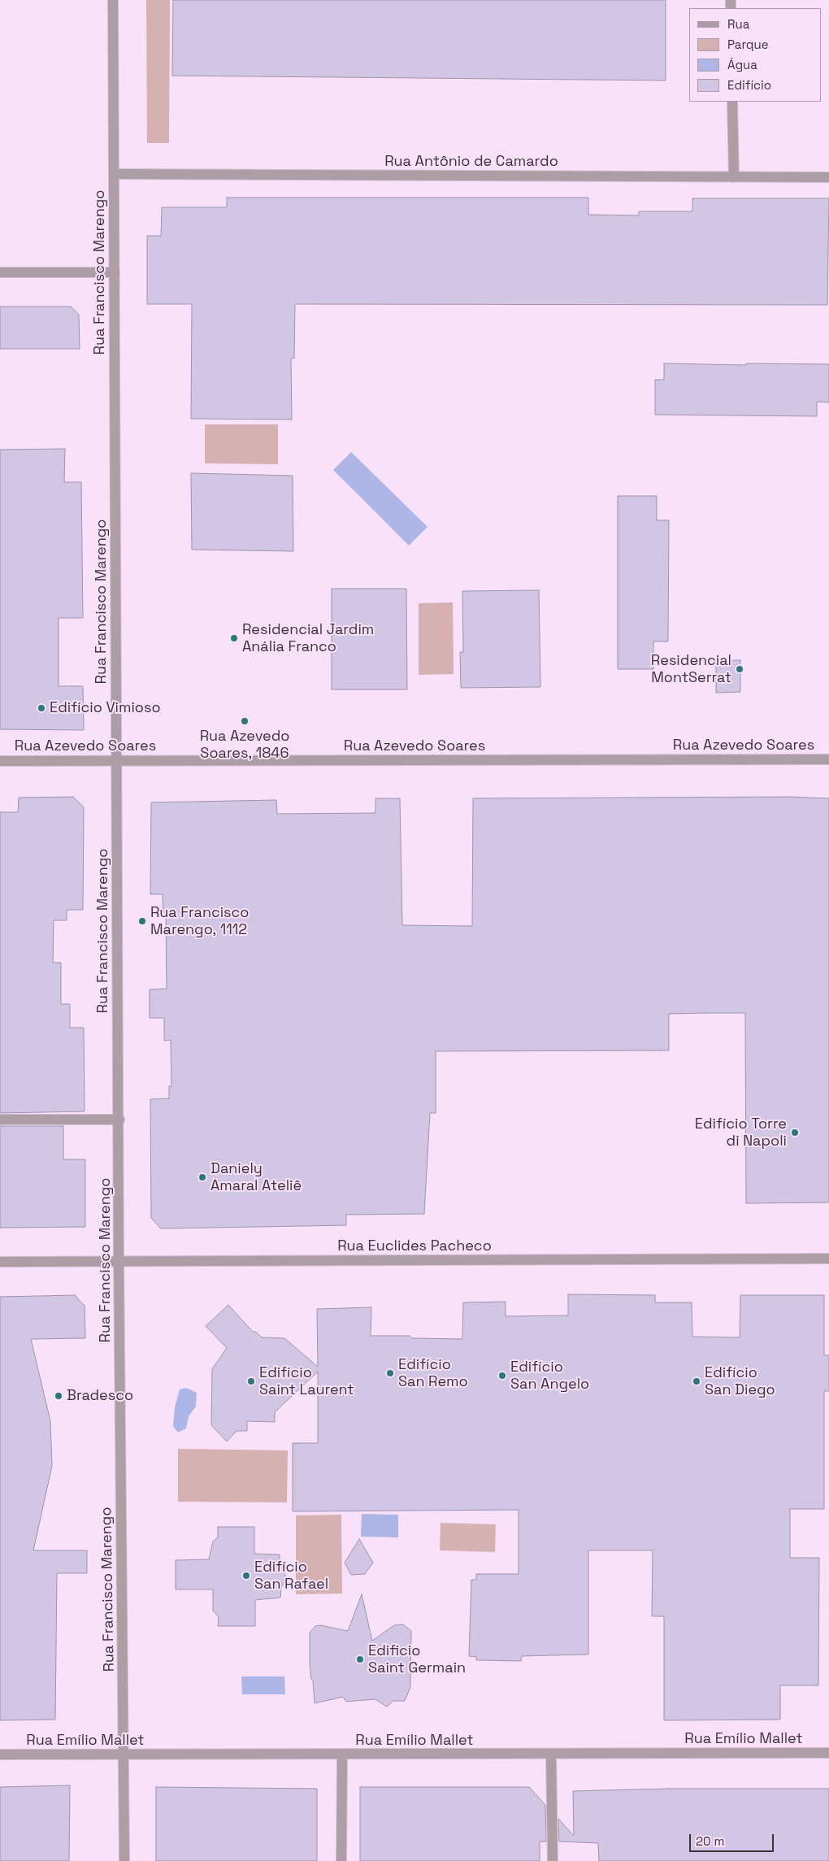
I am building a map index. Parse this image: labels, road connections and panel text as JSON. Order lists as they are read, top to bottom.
{
  "streets": {
    "street": [
      "Rua Antônio de Camardo",
      "Rua Francisco Marengo",
      "Rua Azevedo Soares",
      "Rua Euclides Pacheco",
      "Rua Emílio Mallet"
    ]
  },
  "crossings": [
    ["Rua Antônio de Camardo", "Rua Francisco Marengo"],
    ["Rua Francisco Marengo", "Rua Azevedo Soares"],
    ["Rua Francisco Marengo", "Rua Euclides Pacheco"],
    ["Rua Francisco Marengo", "Rua Emílio Mallet"]
  ],
  "places": [
    "Residencial Jardim Anália Franco",
    "Residencial MontSerrat",
    "Edifício Vimioso",
    "Rua Azevedo Soares, 1846",
    "Rua Francisco Marengo, 1112",
    "Edifício Torre di Napoli",
    "Daniely Amaral Ateliê",
    "Edifício San Remo",
    "Edifício San Angelo",
    "Edifício Saint Laurent",
    "Edifício San Diego",
    "Bradesco",
    "Edifício San Rafael",
    "Edificio Saint Germain"
  ],
  "legend": [
    "Rua",
    "Parque",
    "Água",
    "Edifício"
  ],
  "scale_bar": "20 m"
}
